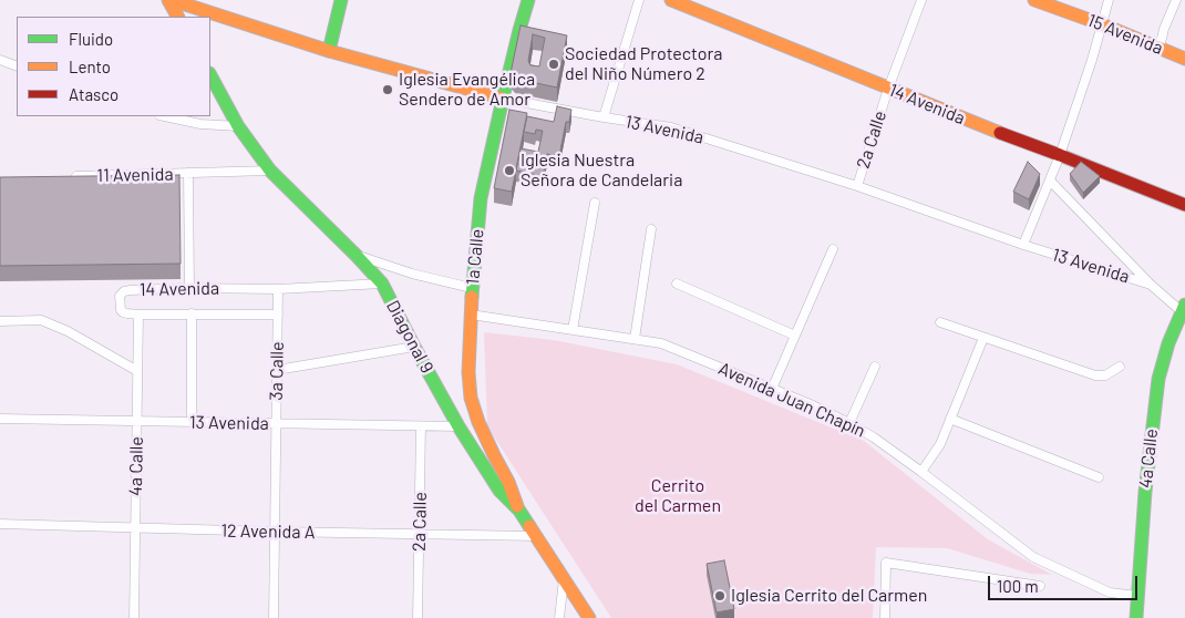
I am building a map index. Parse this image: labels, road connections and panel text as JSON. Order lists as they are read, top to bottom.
{
  "streets": {
    "street": [
      "15 Avenida",
      "14 Avenida",
      "13 Avenida",
      "2a Calle",
      "11 Avenida",
      "1a Calle",
      "Diagonal 9",
      "3a Calle",
      "Avenida Juan Chapín",
      "4a Calle",
      "12 Avenida A"
    ]
  },
  "crossings": [
    ["14 Avenida", "2a Calle"],
    ["14 Avenida", "Diagonal 9"],
    ["14 Avenida", "3a Calle"],
    ["14 Avenida", "4a Calle"],
    ["13 Avenida", "2a Calle"],
    ["13 Avenida", "1a Calle"],
    ["13 Avenida", "Diagonal 9"],
    ["13 Avenida", "3a Calle"],
    ["13 Avenida", "4a Calle"],
    ["2a Calle", "12 Avenida A"],
    ["11 Avenida", "Diagonal 9"],
    ["1a Calle", "Diagonal 9"],
    ["1a Calle", "Avenida Juan Chapín"],
    ["Diagonal 9", "12 Avenida A"],
    ["3a Calle", "12 Avenida A"],
    ["Avenida Juan Chapín", "4a Calle"],
    ["4a Calle", "12 Avenida A"]
  ],
  "parks": ["Cerrito del Carmen"],
  "places": [
    "Sociedad Protectora del Niño Número 2",
    "Iglesia Evangélica Sendero de Amor",
    "Iglesia Nuestra Señora de Candelaria",
    "Iglesia Cerrito del Carmen"
  ],
  "legend": ["Fluido", "Lento", "Atasco"],
  "scale_bar": "100 m"
}
